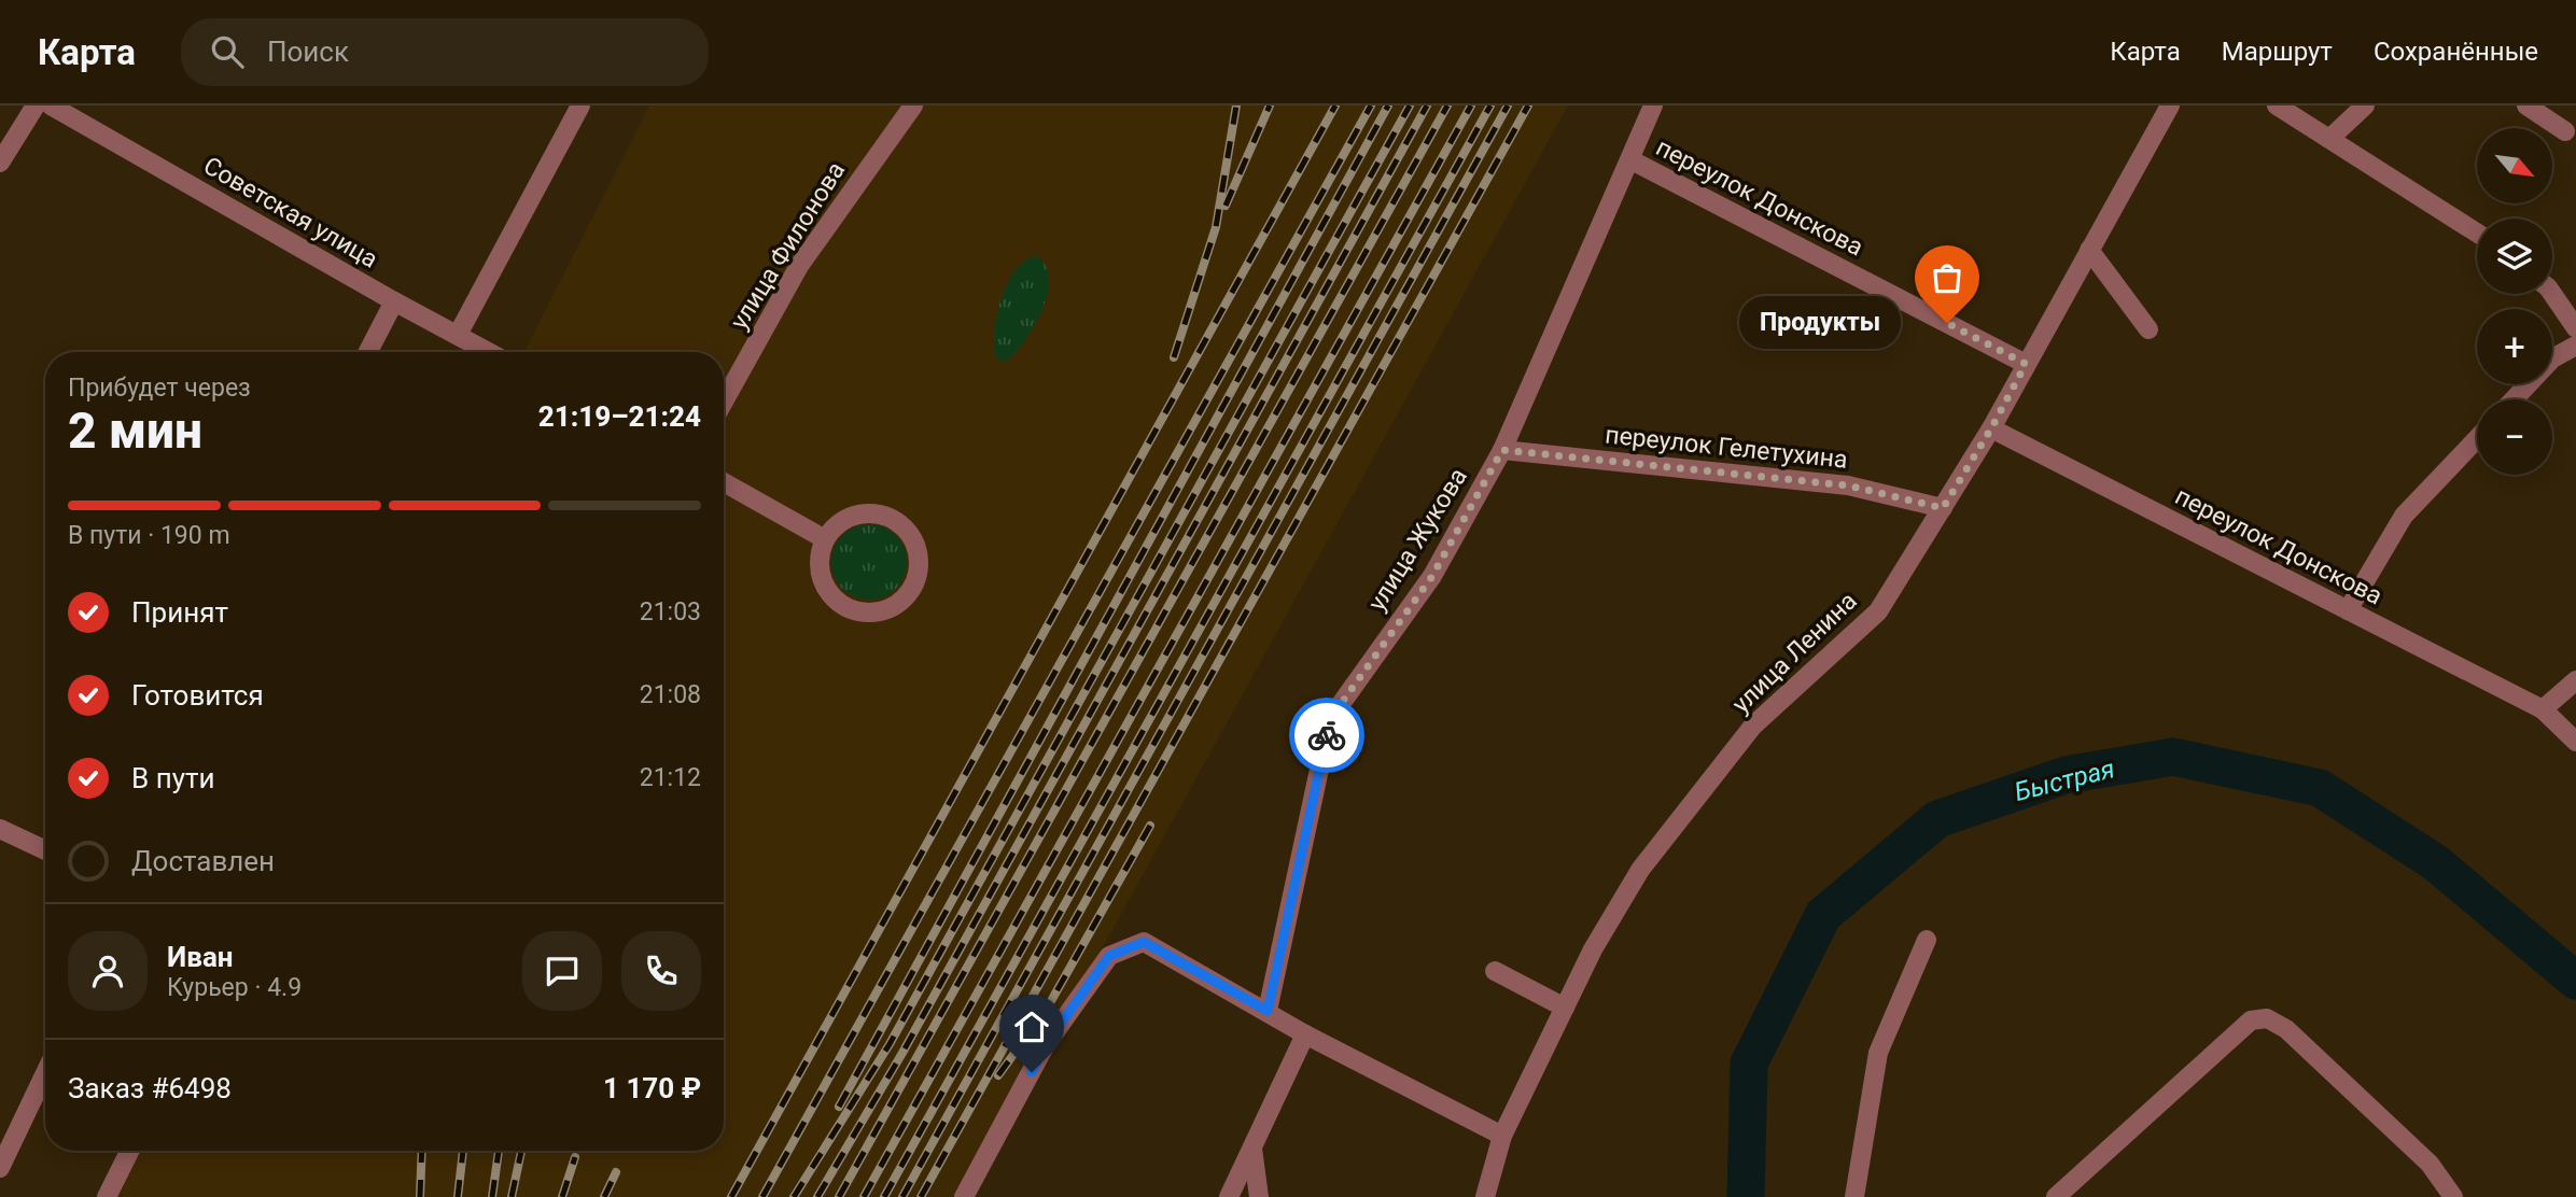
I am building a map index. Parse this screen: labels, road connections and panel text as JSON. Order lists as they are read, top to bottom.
{
  "streets": {
    "street": [
      "переулок Донскова",
      "Советская улица",
      "улица Филонова",
      "переулок Гелетухина",
      "улица Жукова",
      "улица Ленина"
    ]
  },
  "crossings": [
    ["переулок Донскова", "улица Жукова"],
    ["переулок Донскова", "улица Ленина"],
    ["переулок Гелетухина", "улица Жукова"],
    ["переулок Гелетухина", "улица Ленина"]
  ],
  "water": ["Быстрая"],
  "places": ["Продукты"],
  "north": "bottom right",
  "page": {
    "header": "Карта",
    "search": "Поиск",
    "nav": ["Карта", "Маршрут", "Сохранённые"],
    "map_buttons": ["+", "−"],
    "bubble": "Продукты",
    "heading": ["2 мин", "Прибудет через", "21:19–21:24"],
    "panel": [
      "Иван",
      "Курьер · 4.9",
      "Заказ #6498",
      "1 170 ₽"
    ],
    "bar": "В пути · 190 m",
    "list": [
      ["Принят", "21:03"],
      ["Готовится", "21:08"],
      ["В пути", "21:12"],
      "Доставлен"
    ]
  }
}
